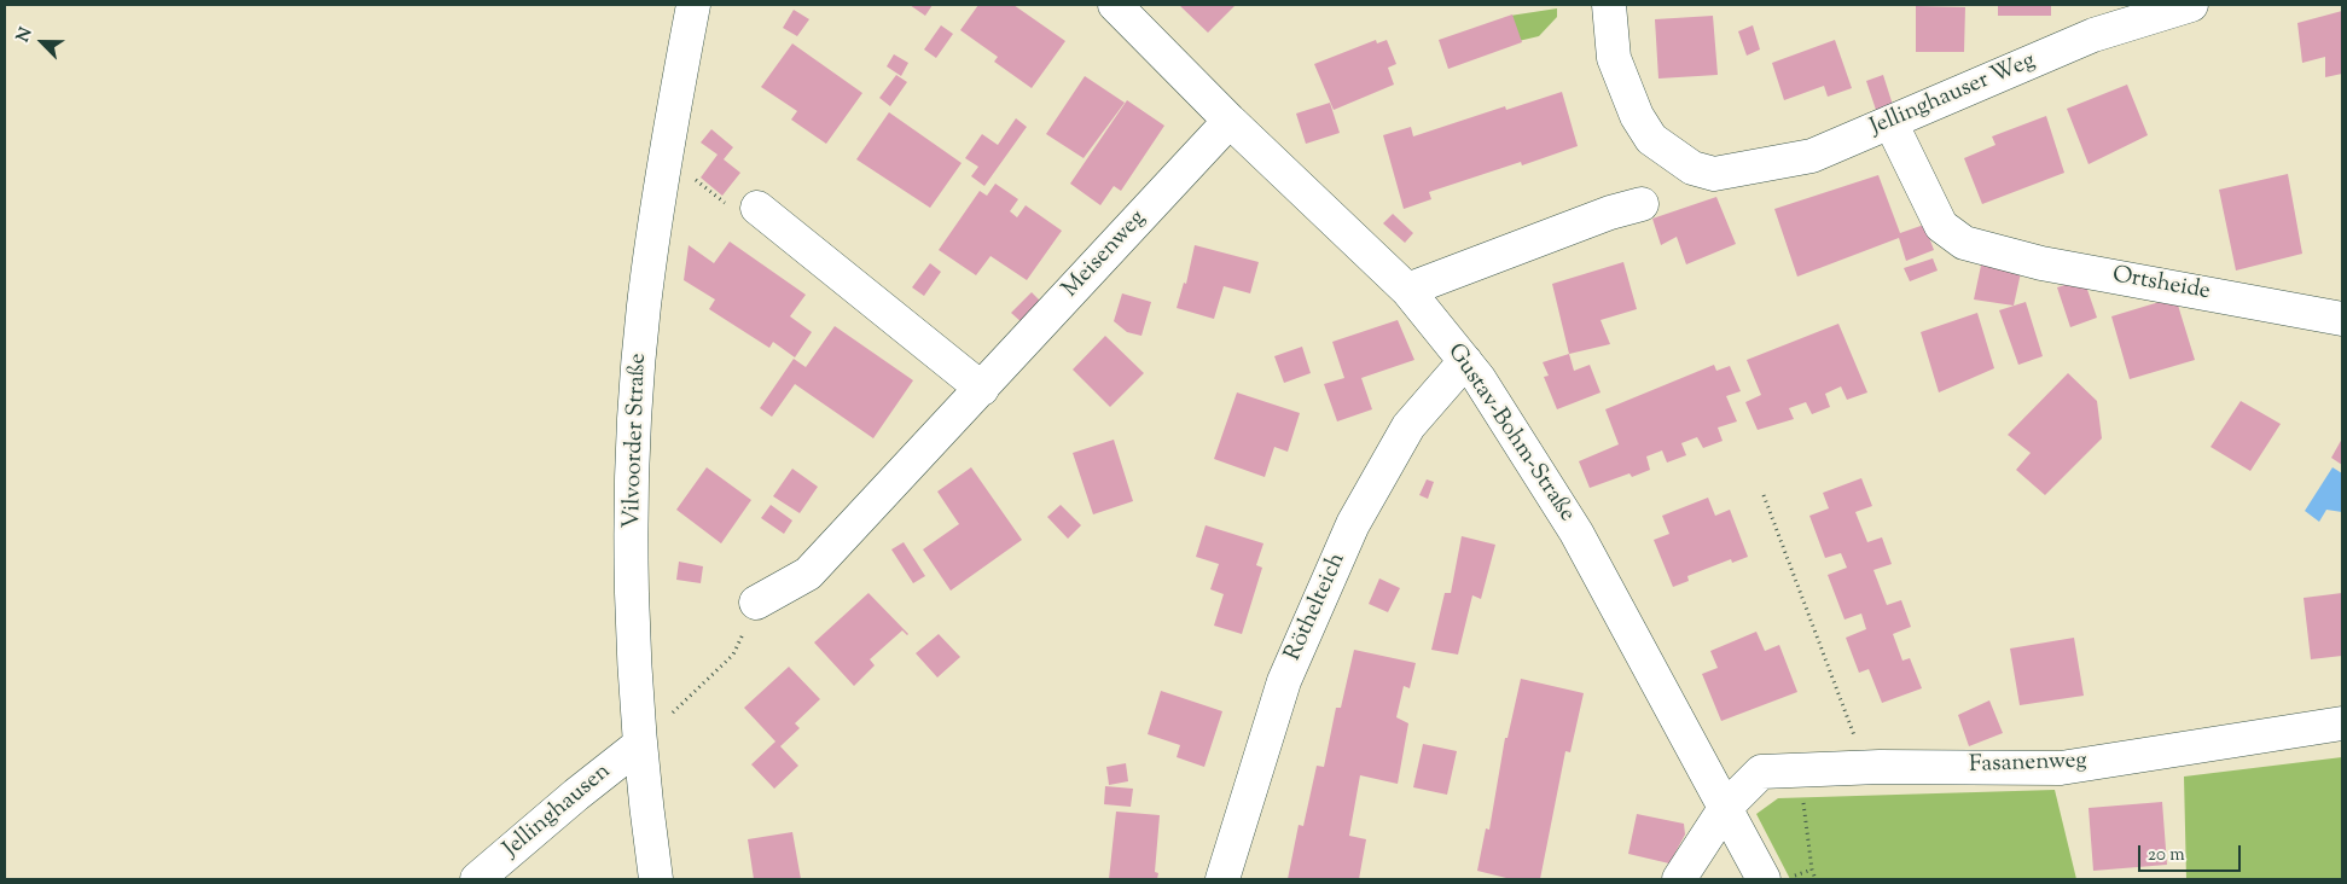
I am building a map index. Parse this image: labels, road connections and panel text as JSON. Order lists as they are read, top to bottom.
{
  "streets": {
    "street": [
      "Jellinghauser Weg",
      "Meisenweg",
      "Ortsheide",
      "Gustav-Bohm-Straße",
      "Vilvoorder Straße",
      "Röthelteich",
      "Fasanenweg",
      "Jellinghausen"
    ]
  },
  "crossings": [
    ["Jellinghauser Weg", "Ortsheide"],
    ["Meisenweg", "Gustav-Bohm-Straße"],
    ["Gustav-Bohm-Straße", "Röthelteich"],
    ["Gustav-Bohm-Straße", "Fasanenweg"],
    ["Vilvoorder Straße", "Jellinghausen"]
  ],
  "scale_bar": "20 m",
  "north": "top left"
}
